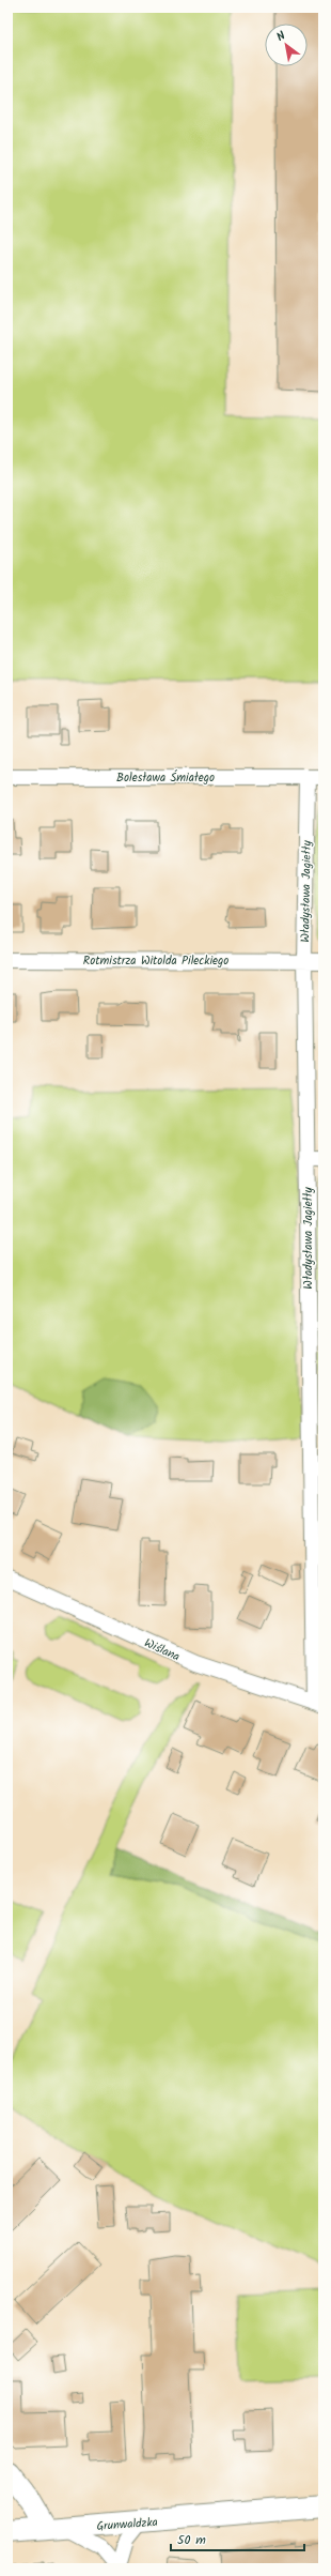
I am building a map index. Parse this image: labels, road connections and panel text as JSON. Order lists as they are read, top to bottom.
{
  "streets": {
    "street": [
      "Bolesława Śmiałego",
      "Władysława Jagiełły",
      "Rotmistrza Witolda Pileckiego",
      "Wiślana",
      "Grunwaldzka"
    ]
  },
  "crossings": [
    ["Bolesława Śmiałego", "Władysława Jagiełły"],
    ["Władysława Jagiełły", "Rotmistrza Witolda Pileckiego"],
    ["Władysława Jagiełły", "Wiślana"]
  ],
  "scale_bar": "50 m",
  "north": "top left"
}
